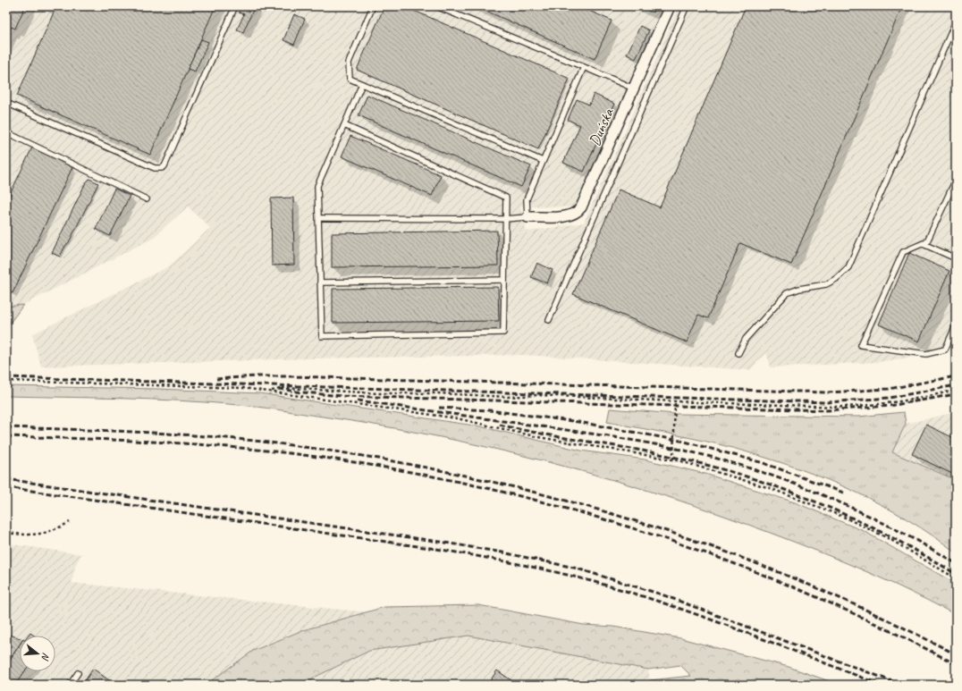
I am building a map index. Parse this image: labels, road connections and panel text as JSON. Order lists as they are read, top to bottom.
{
  "streets": {
    "street": ["Duńska"]
  },
  "north": "right"
}
